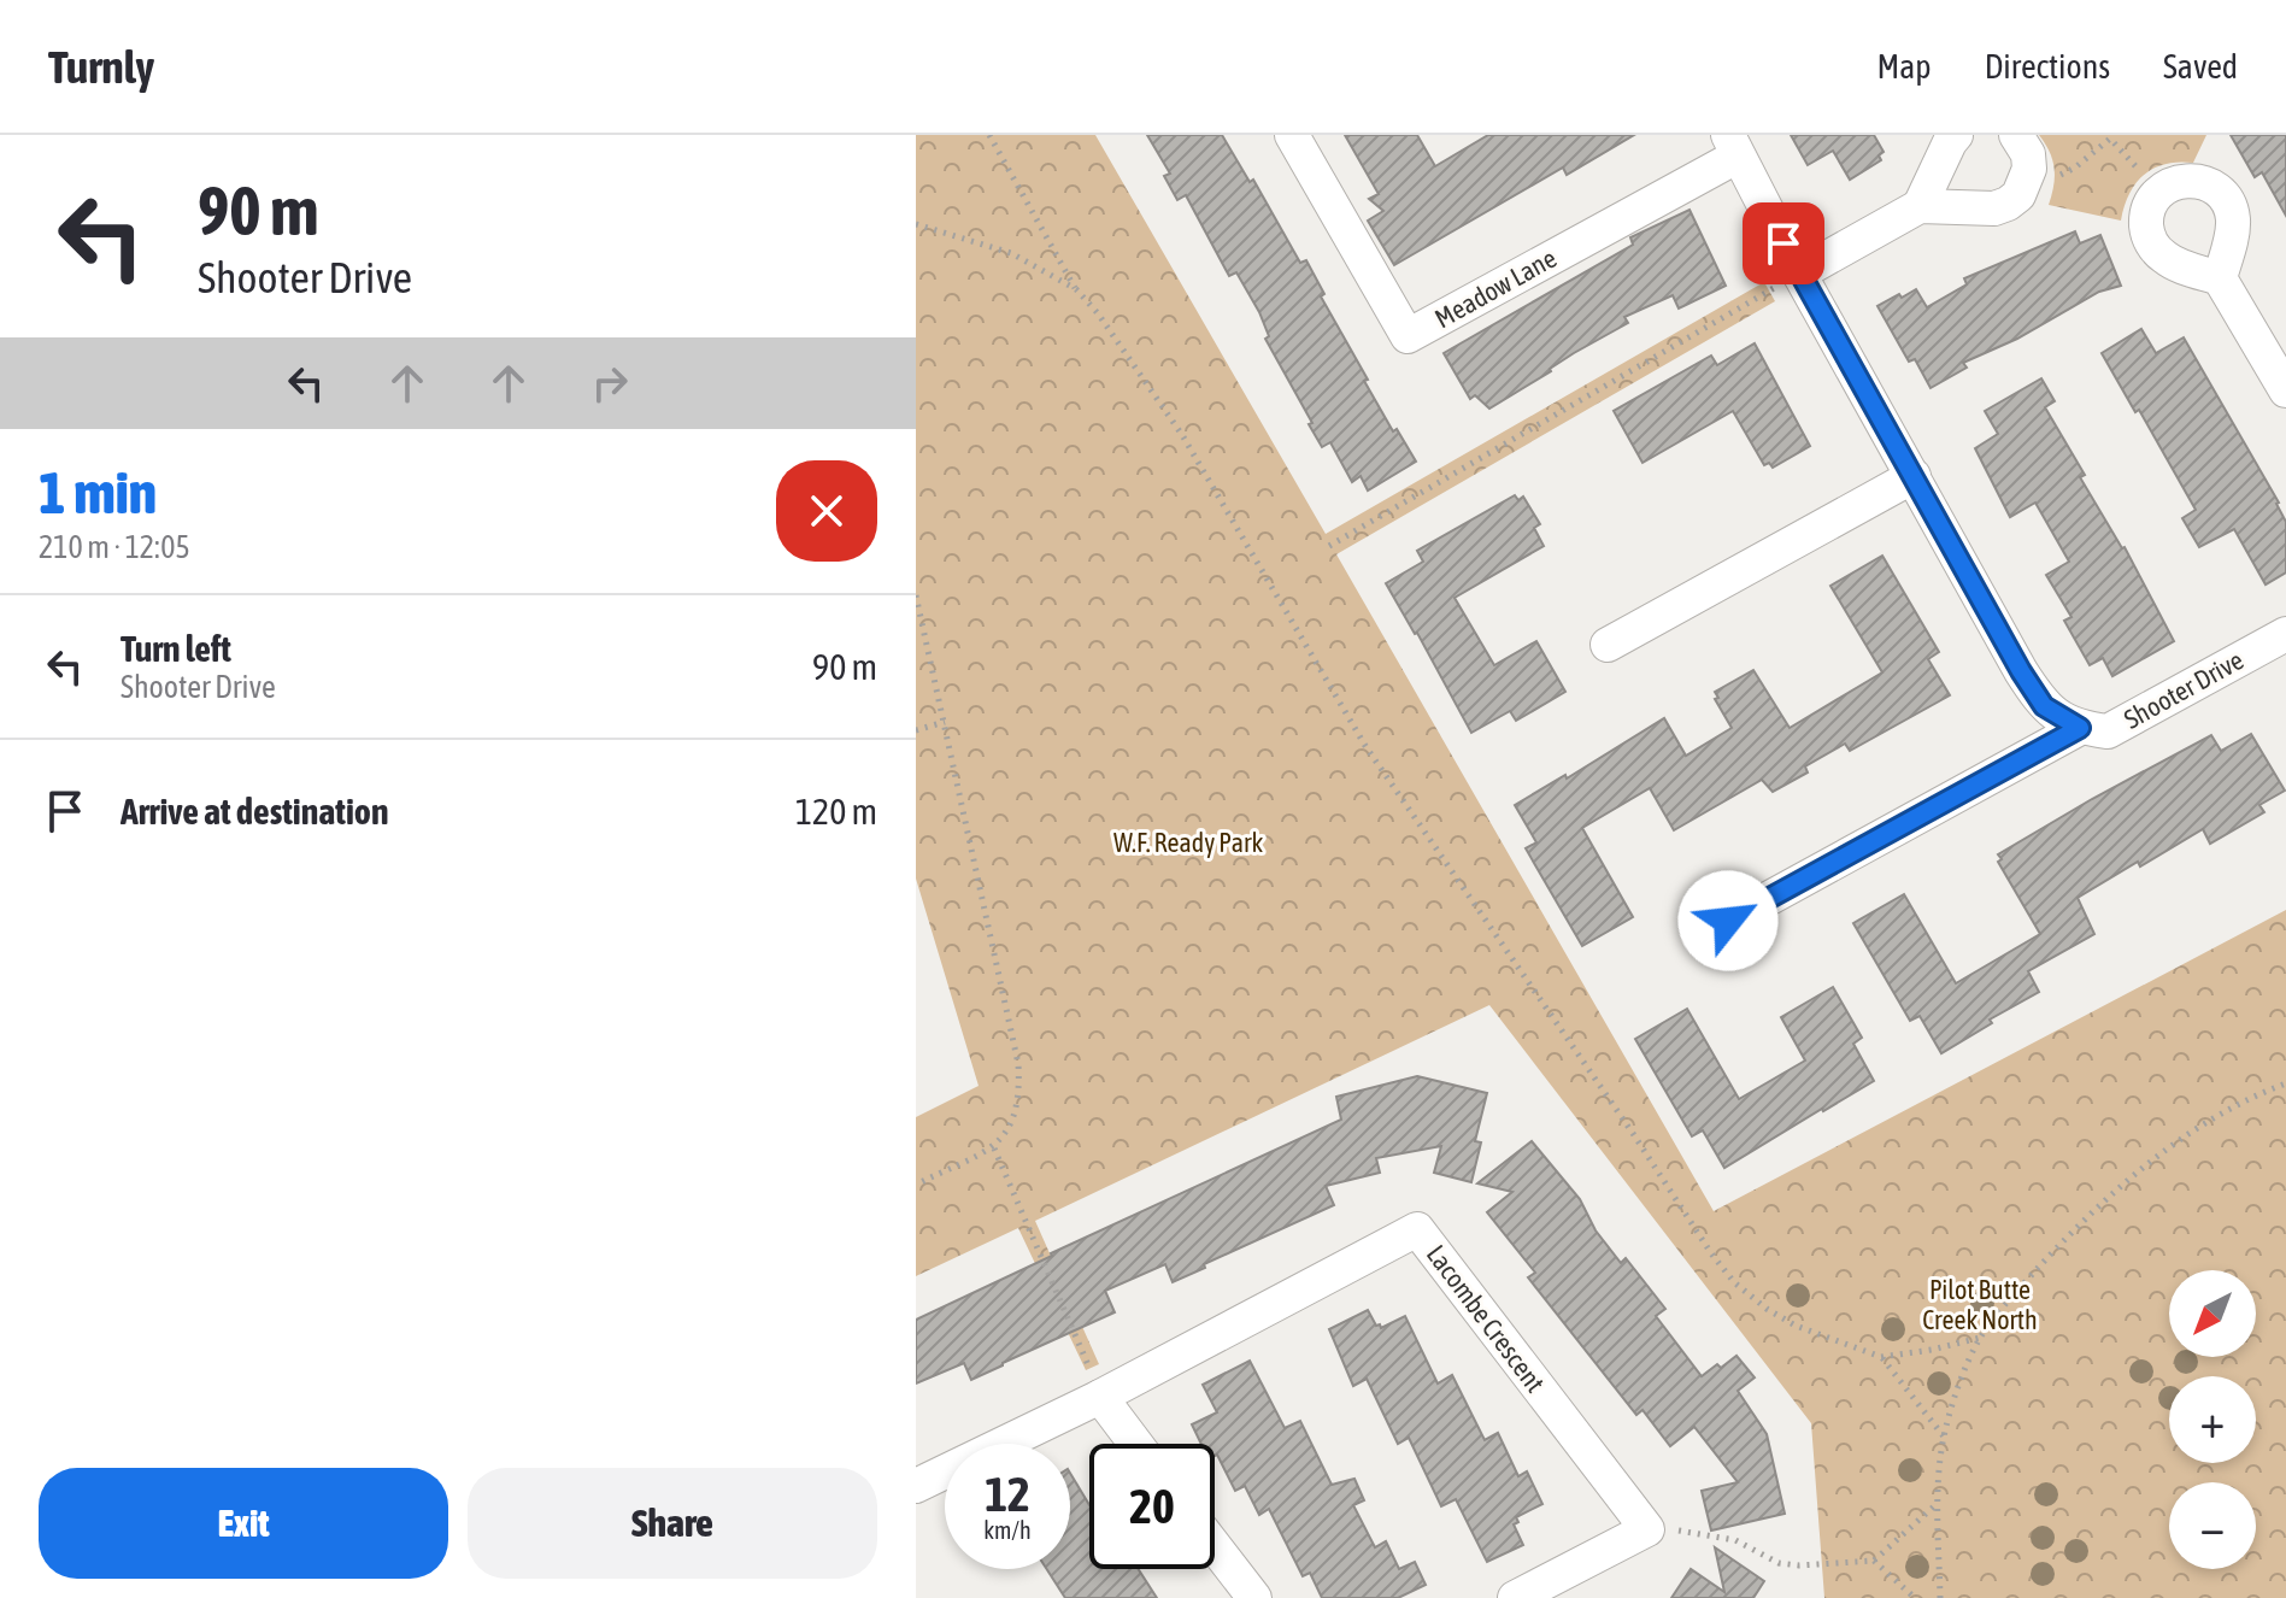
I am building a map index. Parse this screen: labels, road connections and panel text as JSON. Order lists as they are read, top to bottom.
{
  "streets": {
    "street": ["Meadow Lane", "Shooter Drive", "Lacombe Crescent"]
  },
  "parks": ["W.F. Ready Park", "Pilot Butte Creek North"],
  "north": "bottom left",
  "page": {
    "header": "Turnly",
    "nav": ["Map", "Directions", "Saved"],
    "turn": ["90 m", "Shooter Drive"],
    "heading": ["1 min", "210 m · 12:05"],
    "list": [
      {
        "name": "Turn left",
        "note": "Shooter Drive",
        "value": "90 m"
      },
      {
        "name": "Arrive at destination",
        "value": "120 m"
      }
    ],
    "map_buttons": ["+", "−"],
    "speed": "12 km/h",
    "limit": "20",
    "buttons": ["Exit", "Share"]
  }
}
